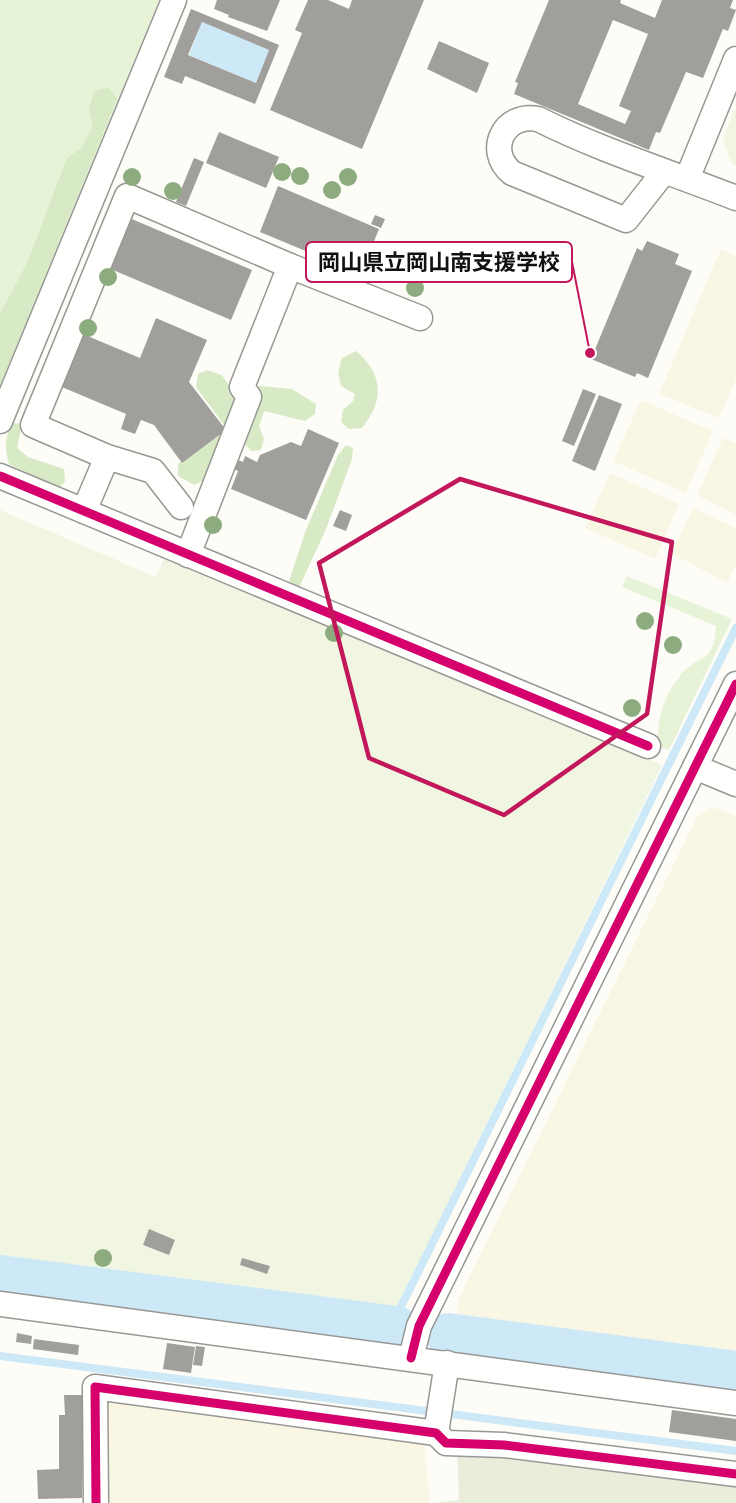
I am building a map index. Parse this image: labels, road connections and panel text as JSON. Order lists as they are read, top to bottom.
{
  "places": ["岡山県立岡山南支援学校"]
}
